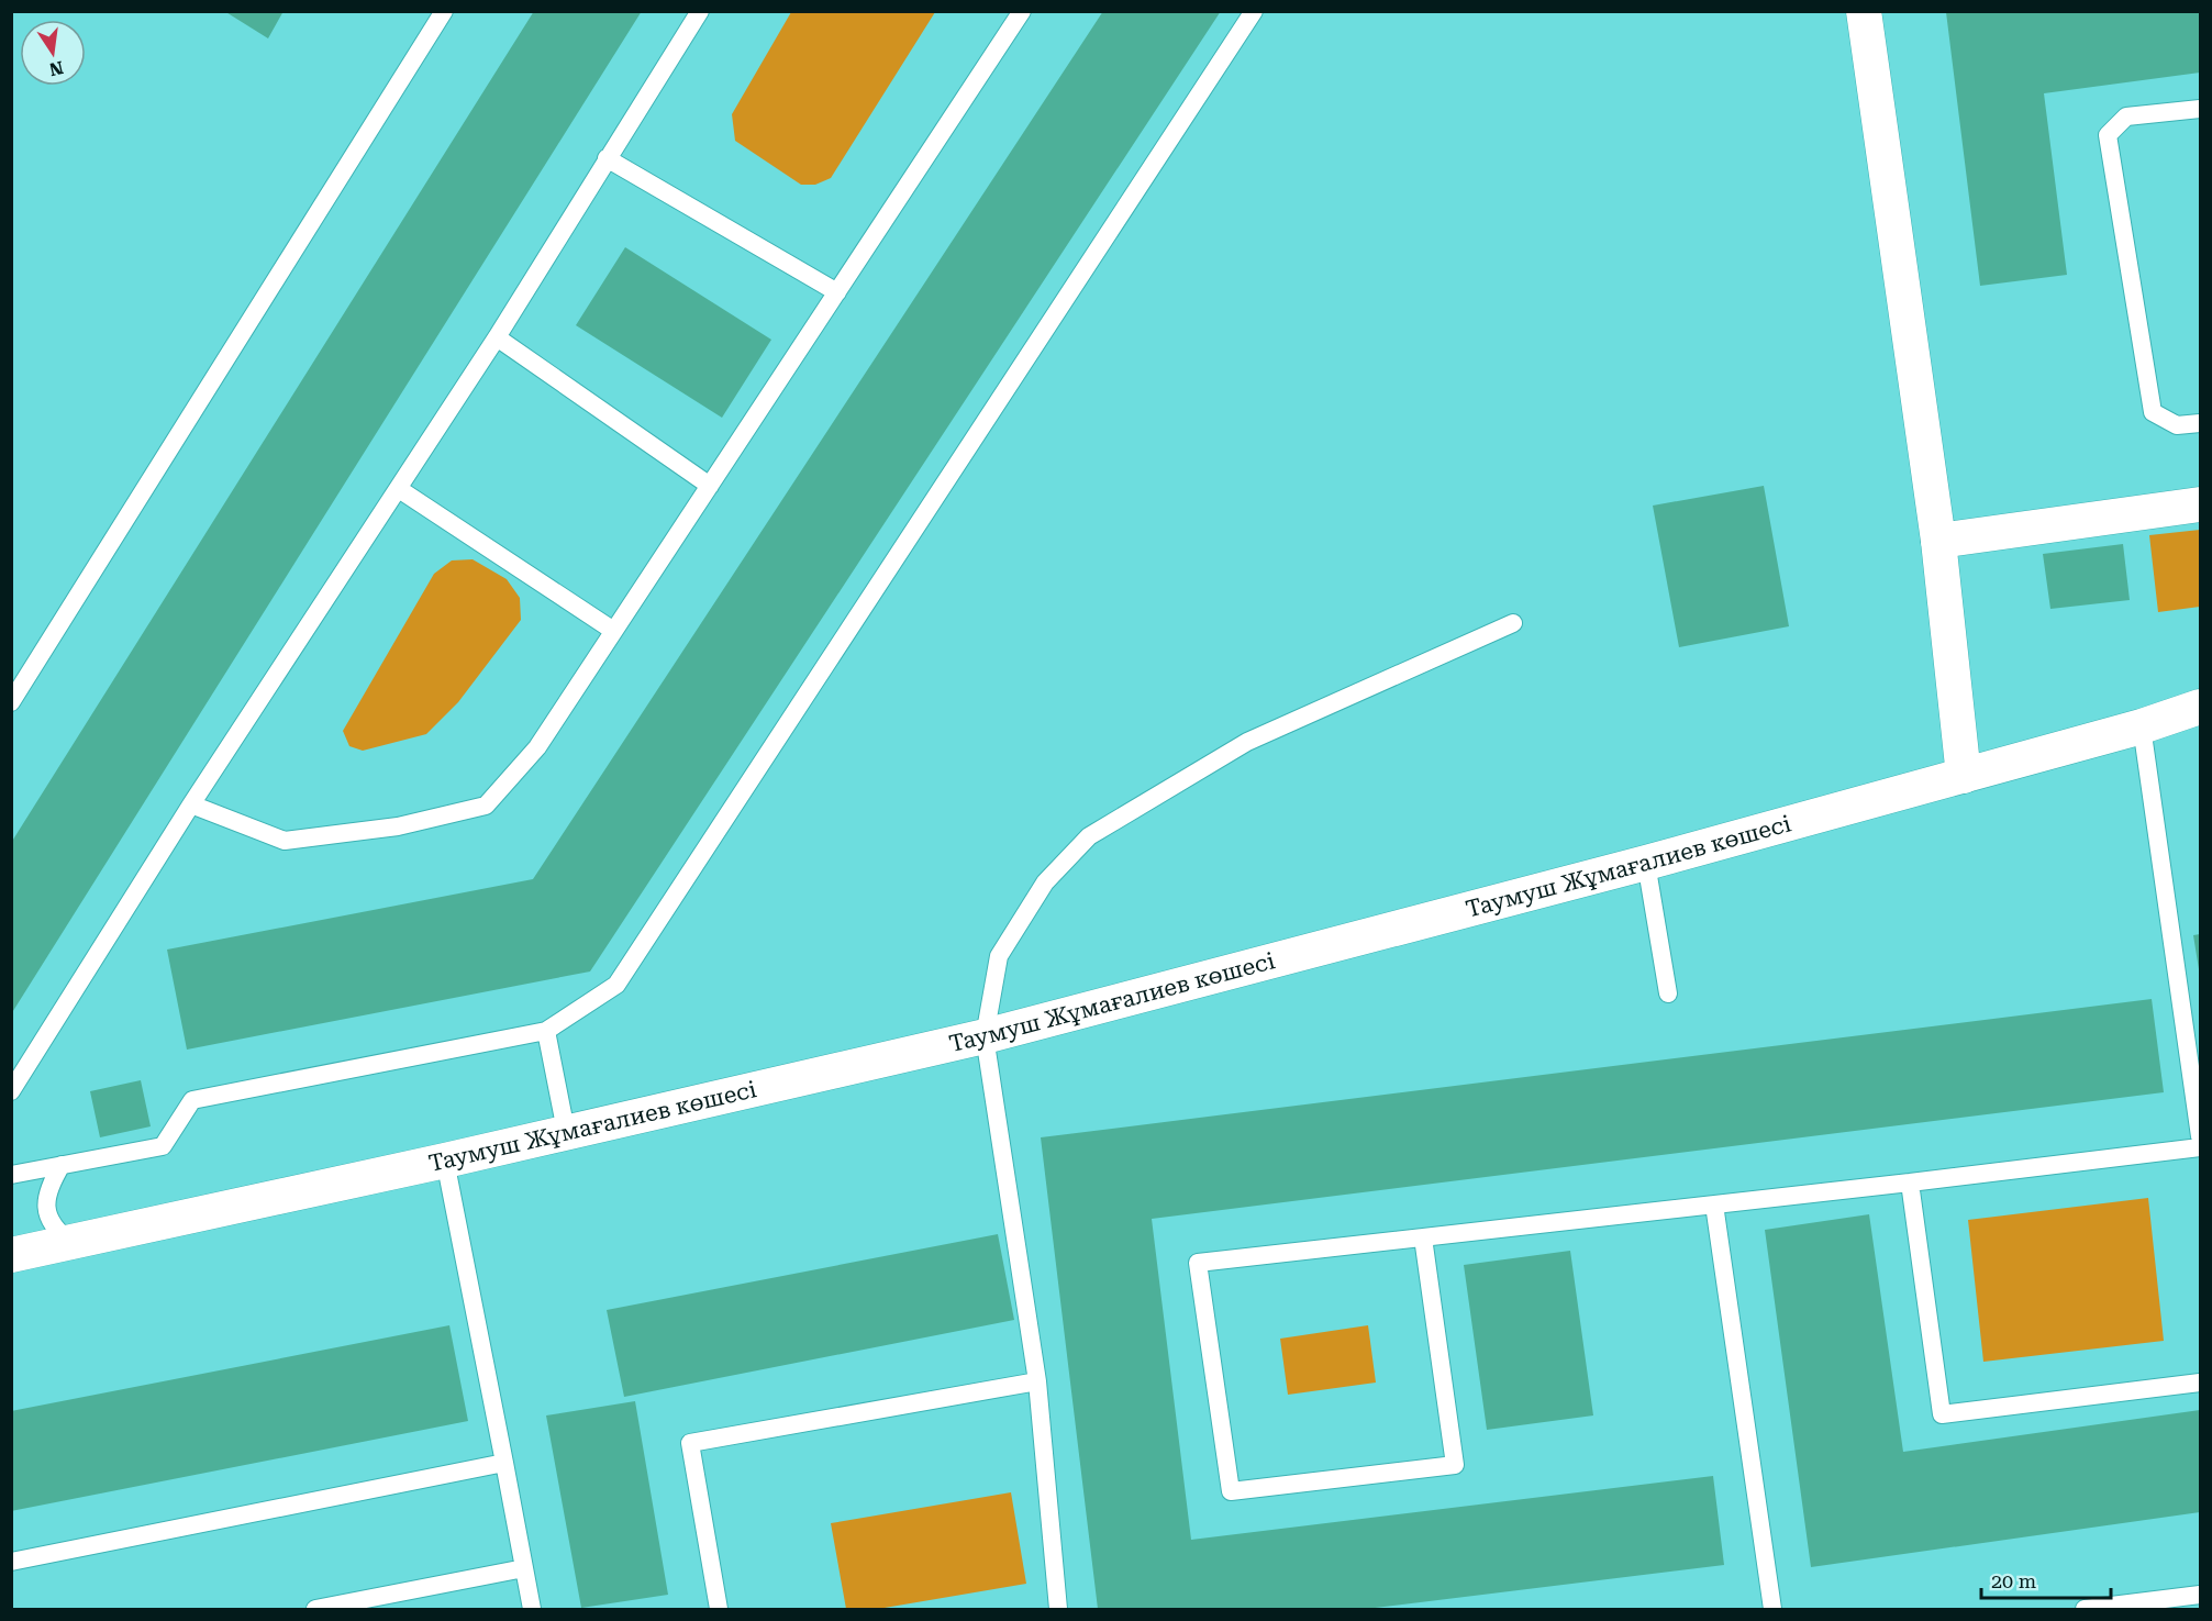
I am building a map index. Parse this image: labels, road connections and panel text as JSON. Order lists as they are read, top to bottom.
{
  "streets": {
    "street": ["Таумуш Жұмағалиев көшесі"]
  },
  "scale_bar": "20 m",
  "north": "bottom"
}
